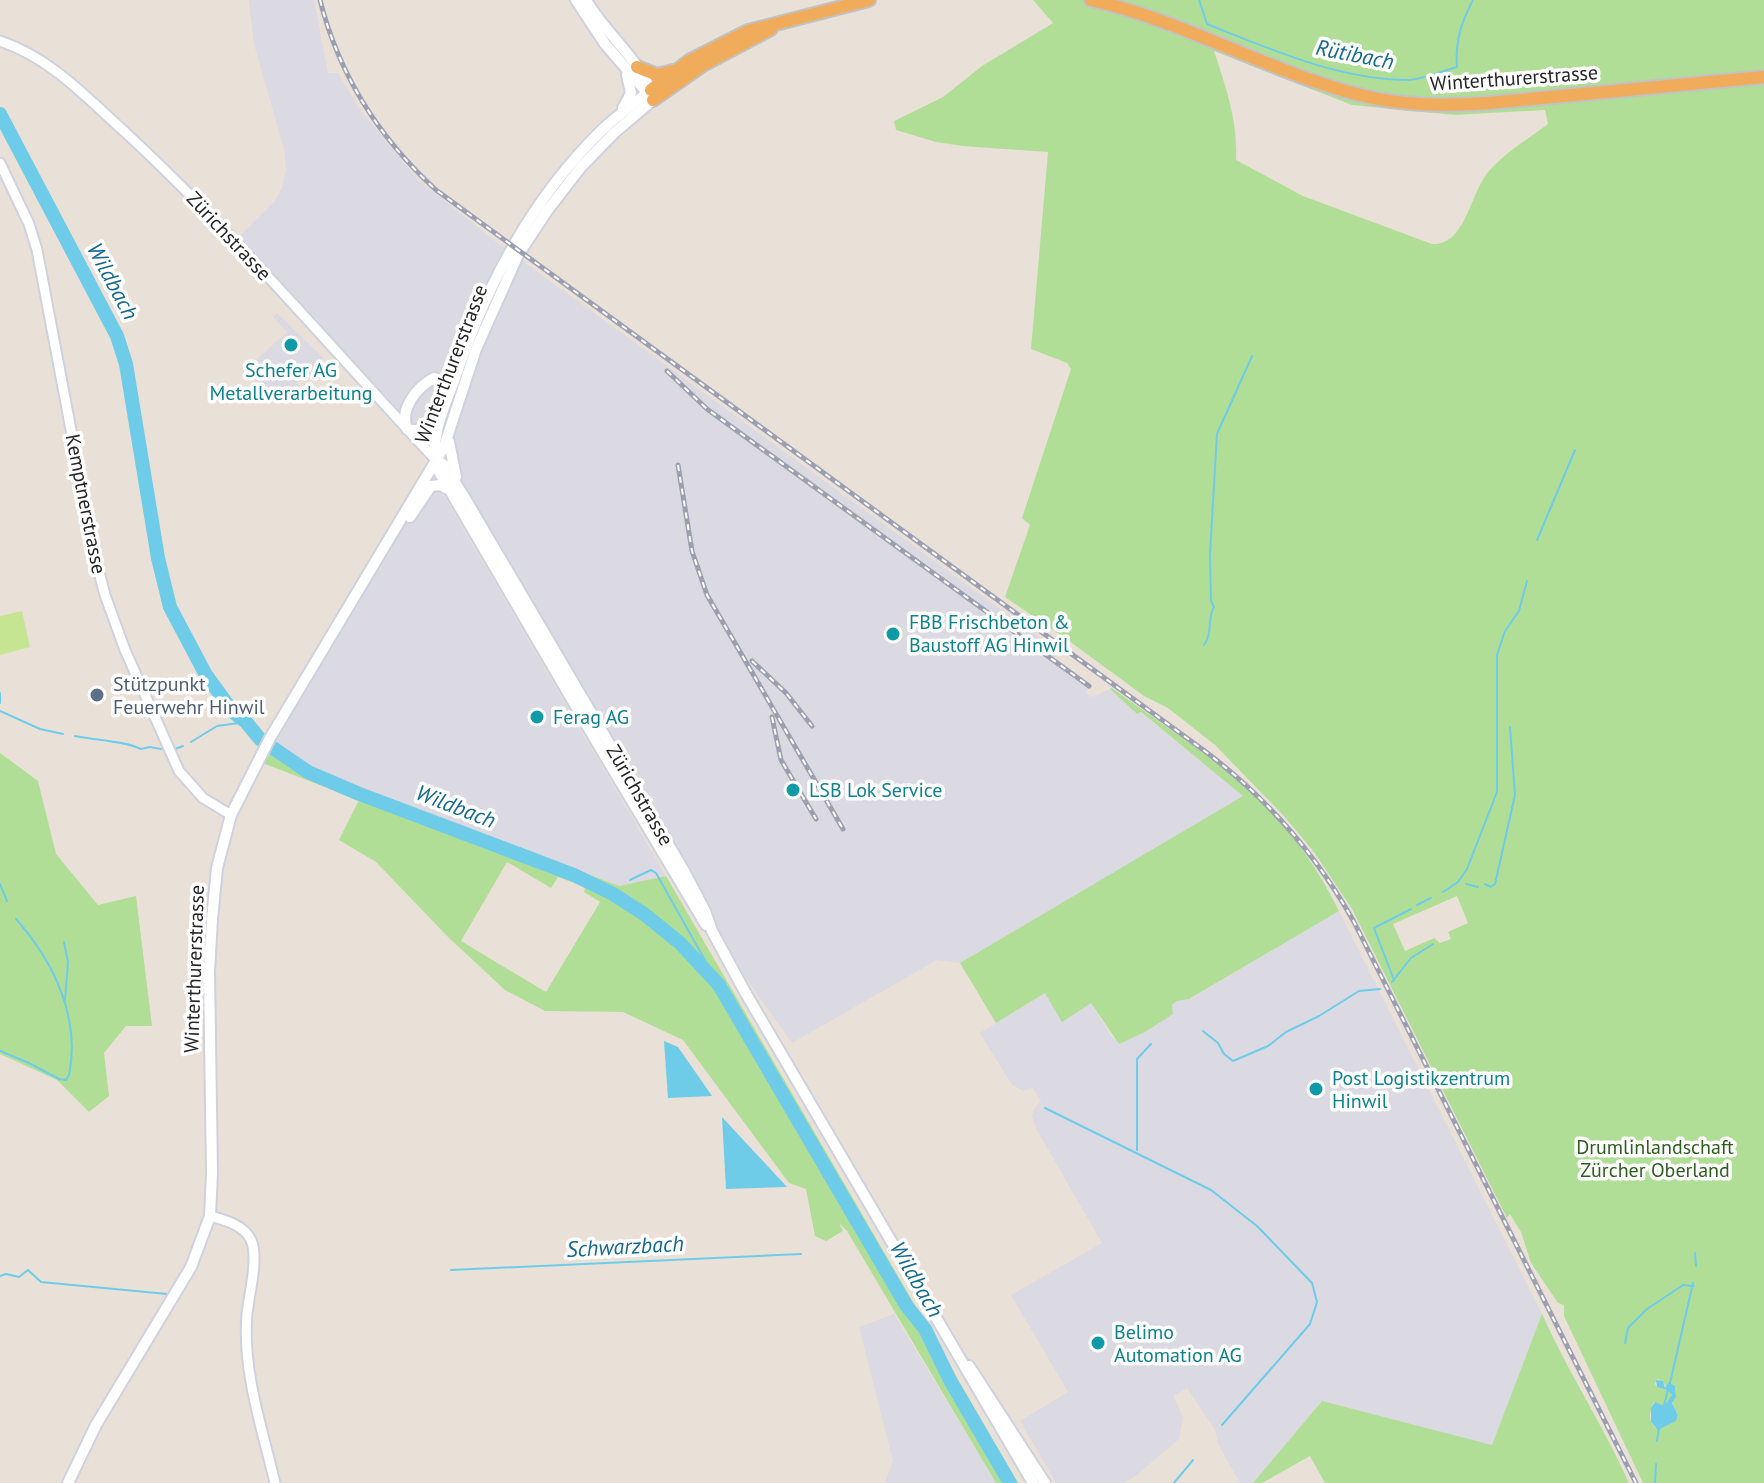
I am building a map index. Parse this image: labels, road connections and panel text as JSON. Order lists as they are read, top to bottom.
{
  "streets": {
    "highway": ["Winterthurerstrasse"],
    "main road": ["Zürichstrasse"],
    "street": ["Kemptnerstrasse"]
  },
  "crossings": [
    ["Winterthurerstrasse", "Zürichstrasse"],
    ["Winterthurerstrasse", "Kemptnerstrasse"]
  ],
  "water": ["Rütibach", "Wildbach", "Schwarzbach"],
  "parks": ["Drumlinlandschaft Zürcher Oberland"],
  "places": [
    "Schefer AG Metallverarbeitung",
    "FBB Frischbeton & Baustoff AG Hinwil",
    "Stützpunkt Feuerwehr Hinwil",
    "Ferag AG",
    "LSB Lok Service",
    "Post Logistikzentrum Hinwil",
    "Belimo Automation AG"
  ]
}
